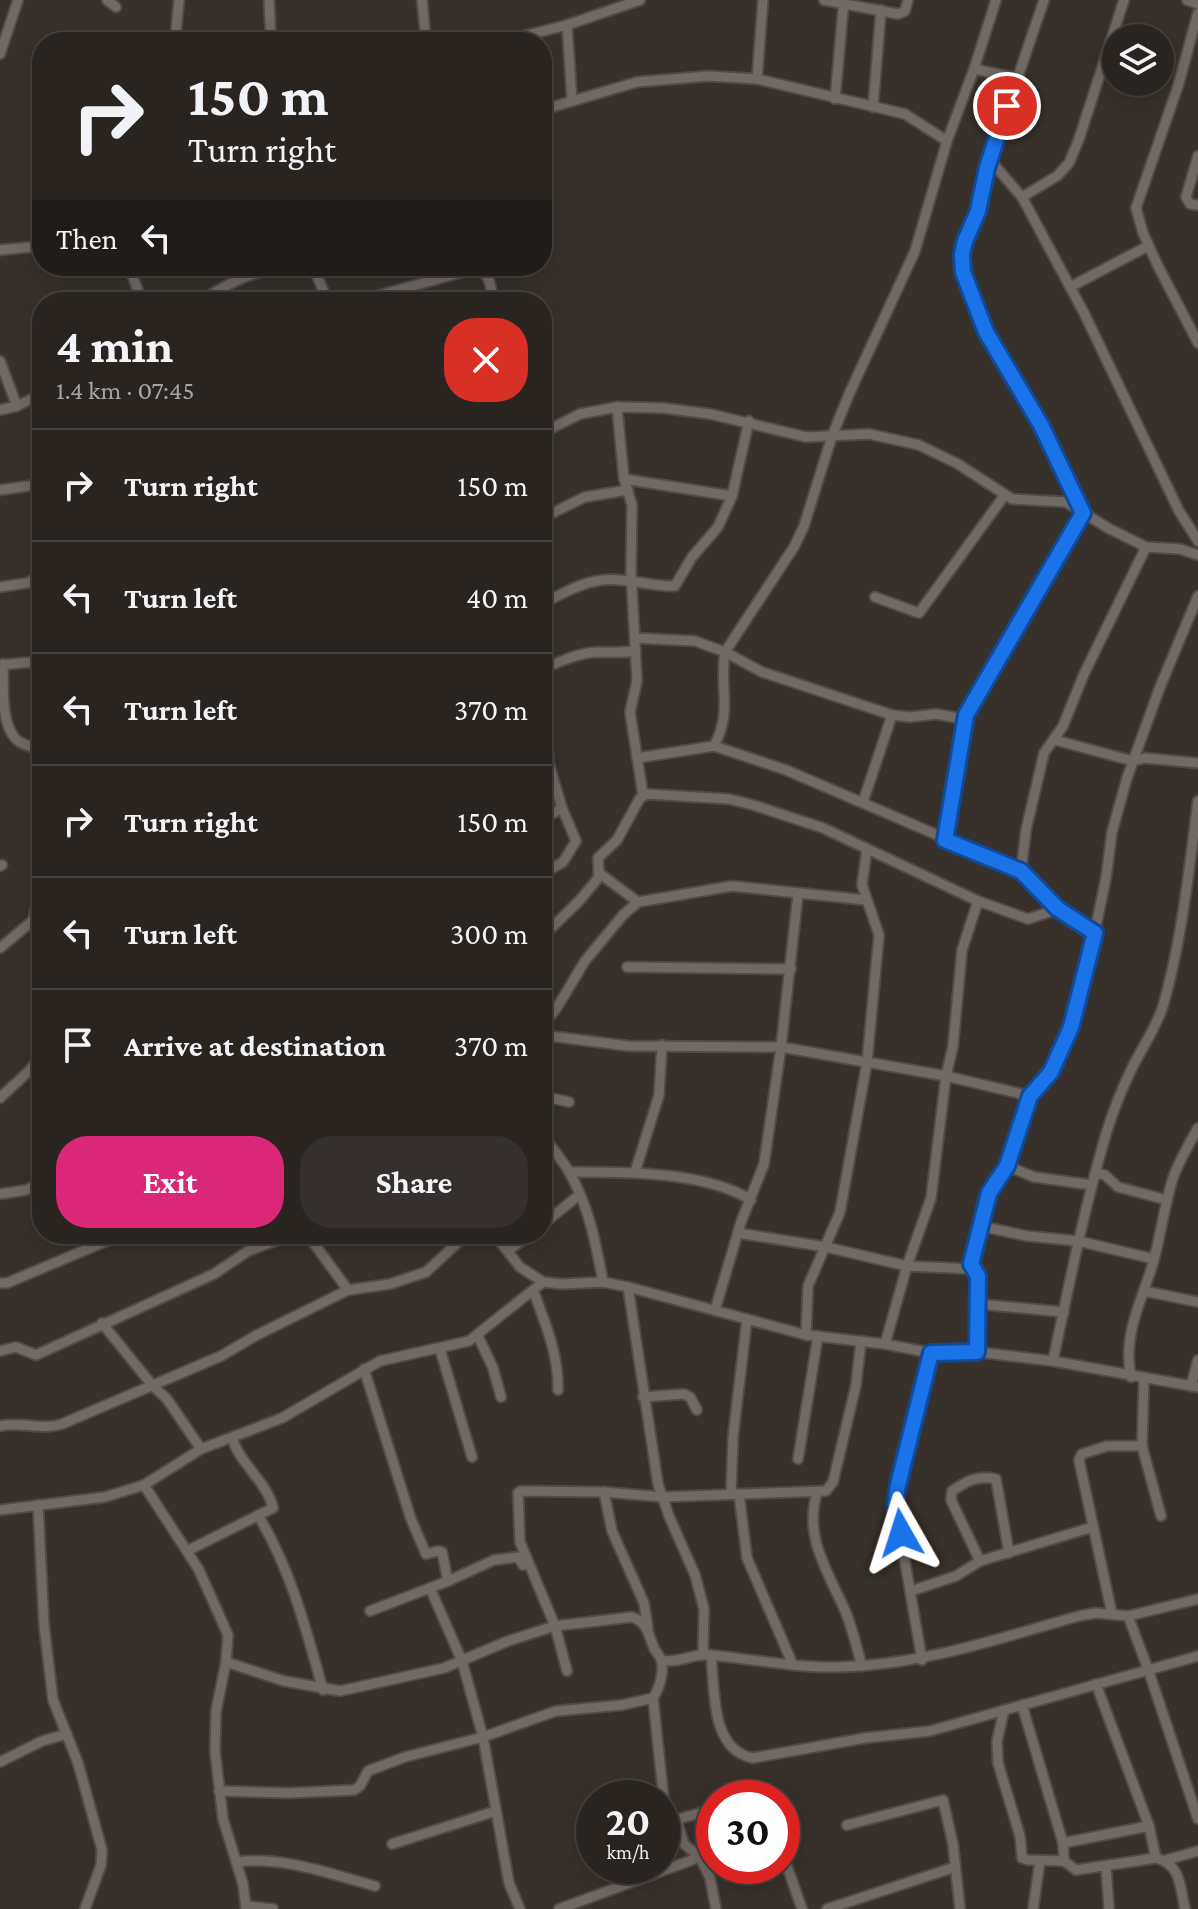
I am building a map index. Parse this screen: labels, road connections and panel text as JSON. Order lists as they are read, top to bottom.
{
  "page": {
    "turn": ["150 m", "Turn right"],
    "then": "Then",
    "heading": ["4 min", "1.4 km · 07:45"],
    "list": [
      {
        "name": "Turn right",
        "value": "150 m"
      },
      {
        "name": "Turn left",
        "value": "40 m"
      },
      {
        "name": "Turn left",
        "value": "370 m"
      },
      {
        "name": "Turn right",
        "value": "150 m"
      },
      {
        "name": "Turn left",
        "value": "300 m"
      },
      {
        "name": "Arrive at destination",
        "value": "370 m"
      }
    ],
    "buttons": ["Exit", "Share"],
    "speed": "20 km/h",
    "limit": "30"
  }
}
